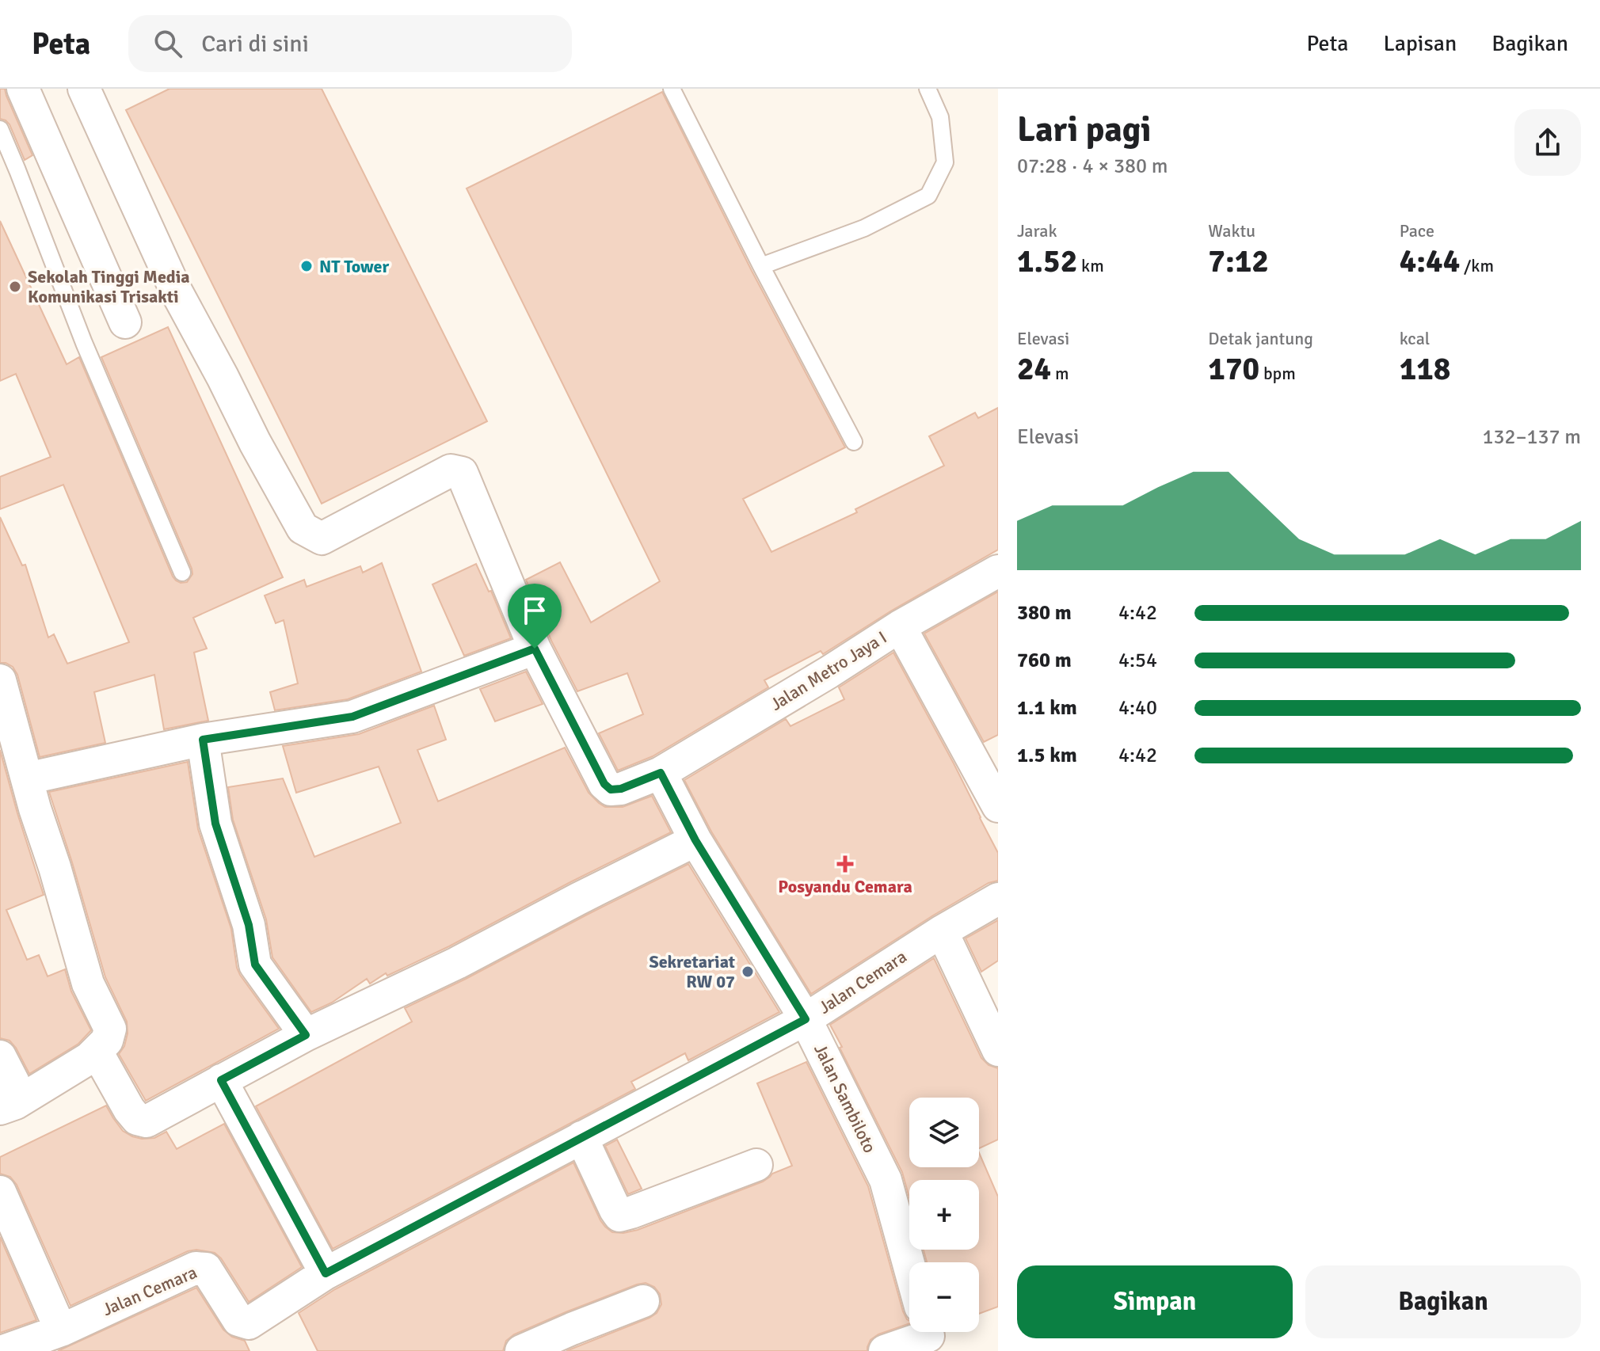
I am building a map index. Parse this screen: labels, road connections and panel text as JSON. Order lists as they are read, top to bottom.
{
  "streets": {
    "street": ["Jalan Metro Jaya I", "Jalan Cemara", "Jalan Sambiloto"]
  },
  "crossings": [
    ["Jalan Metro Jaya I", "Jalan Sambiloto"],
    ["Jalan Cemara", "Jalan Sambiloto"]
  ],
  "places": {
    "other": ["NT Tower", "Sekolah Tinggi Media Komunikasi Trisakti", "Sekretariat RW 07"],
    "health": ["Posyandu Cemara"]
  },
  "page": {
    "header": "Peta",
    "search": "Cari di sini",
    "nav": ["Peta", "Lapisan", "Bagikan"],
    "heading": ["Lari pagi", "07:28 · 4 × 380 m"],
    "stats": [
      ["Jarak", "1.52 km"],
      ["Waktu", "7:12"],
      ["Pace", "4:44 /km"],
      ["Elevasi", "24 m"],
      ["Detak jantung", "170 bpm"],
      ["kcal", "118"]
    ],
    "chart": ["Elevasi", "132–137 m"],
    "list": [
      {
        "name": "380 m",
        "note": "4:42"
      },
      {
        "name": "760 m",
        "note": "4:54"
      },
      {
        "name": "1.1 km",
        "note": "4:40"
      },
      {
        "name": "1.5 km",
        "note": "4:42"
      }
    ],
    "map_buttons": ["+", "−"],
    "buttons": ["Simpan", "Bagikan"]
  }
}
